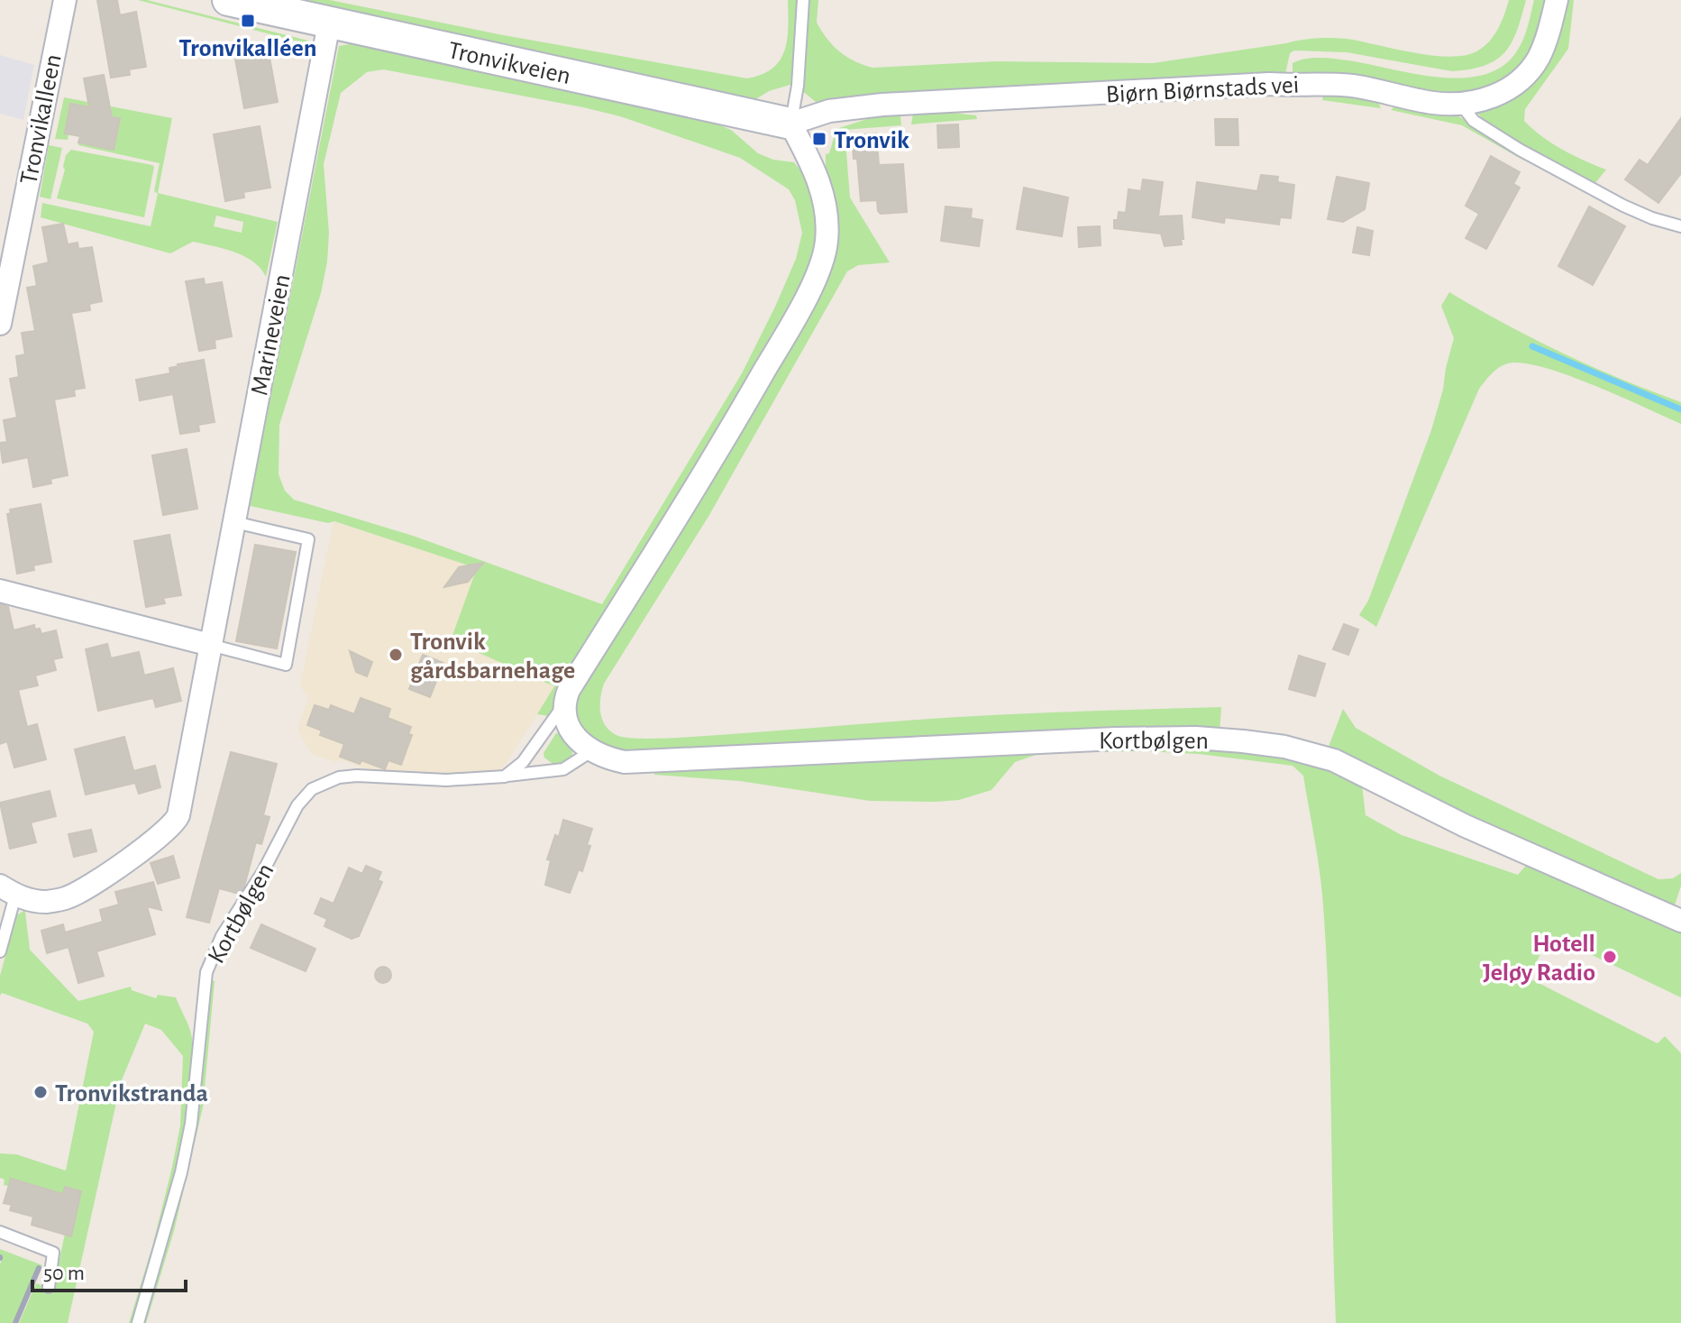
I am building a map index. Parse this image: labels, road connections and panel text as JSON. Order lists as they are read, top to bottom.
{
  "streets": {
    "street": [
      "Tronvikveien",
      "Biørn Biørnstads vei",
      "Tronvikalleen",
      "Marineveien",
      "Kortbølgen"
    ]
  },
  "crossings": [
    ["Tronvikveien", "Biørn Biørnstads vei"],
    ["Tronvikveien", "Marineveien"]
  ],
  "places": {
    "transit": ["Tronvikalléen", "Tronvik"],
    "other": ["Tronvik gårdsbarnehage", "Hotell Jeløy Radio", "Tronvikstranda"]
  },
  "scale_bar": "50 m"
}
